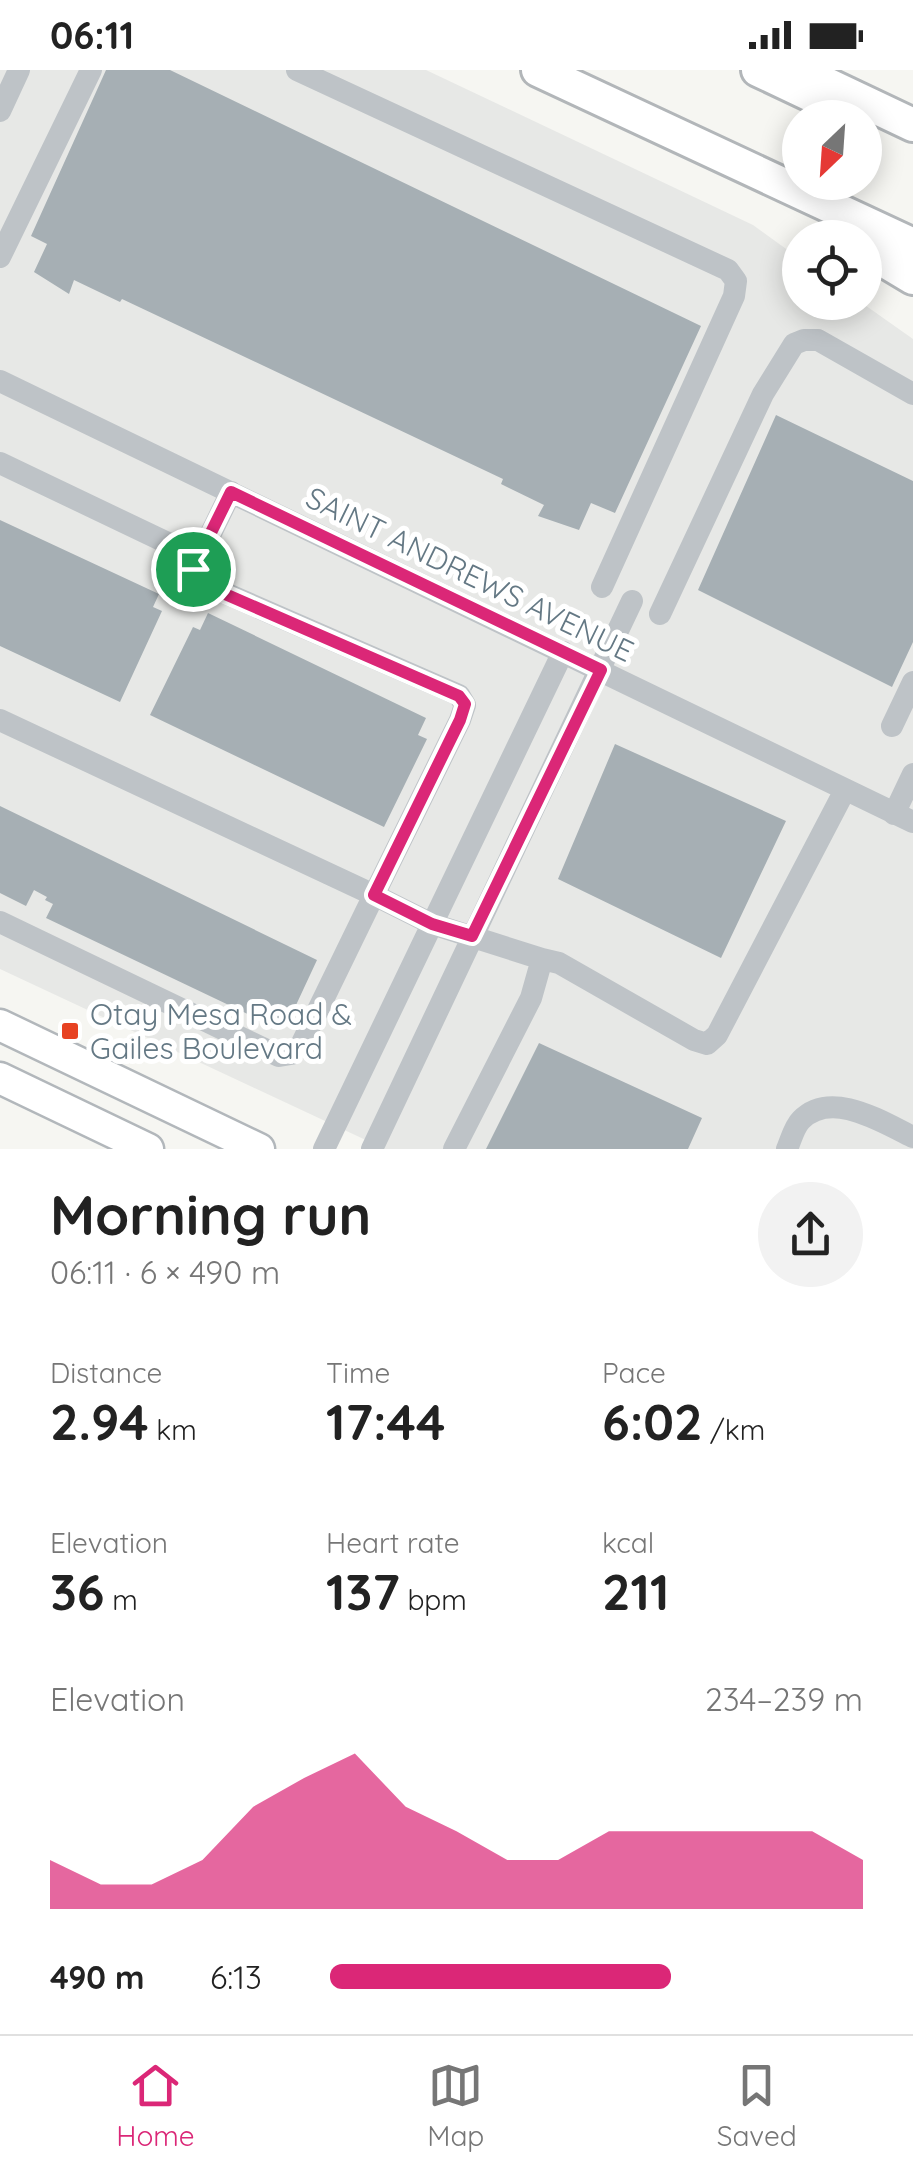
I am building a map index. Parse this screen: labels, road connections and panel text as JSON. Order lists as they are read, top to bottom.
{
  "streets": {
    "street": ["SAINT ANDREWS AVENUE"]
  },
  "places": {
    "transit": ["Otay Mesa Road & Gailes Boulevard"]
  },
  "north": "bottom left",
  "page": {
    "status": "06:11",
    "heading": ["Morning run", "06:11 · 6 × 490 m"],
    "stats": [
      ["Distance", "2.94 km"],
      ["Time", "17:44"],
      ["Pace", "6:02 /km"],
      ["Elevation", "36 m"],
      ["Heart rate", "137 bpm"],
      ["kcal", "211"]
    ],
    "chart": ["Elevation", "234–239 m"],
    "list": [
      {
        "name": "490 m",
        "note": "6:13"
      }
    ],
    "tabs": ["Home", "Map", "Saved"]
  }
}
